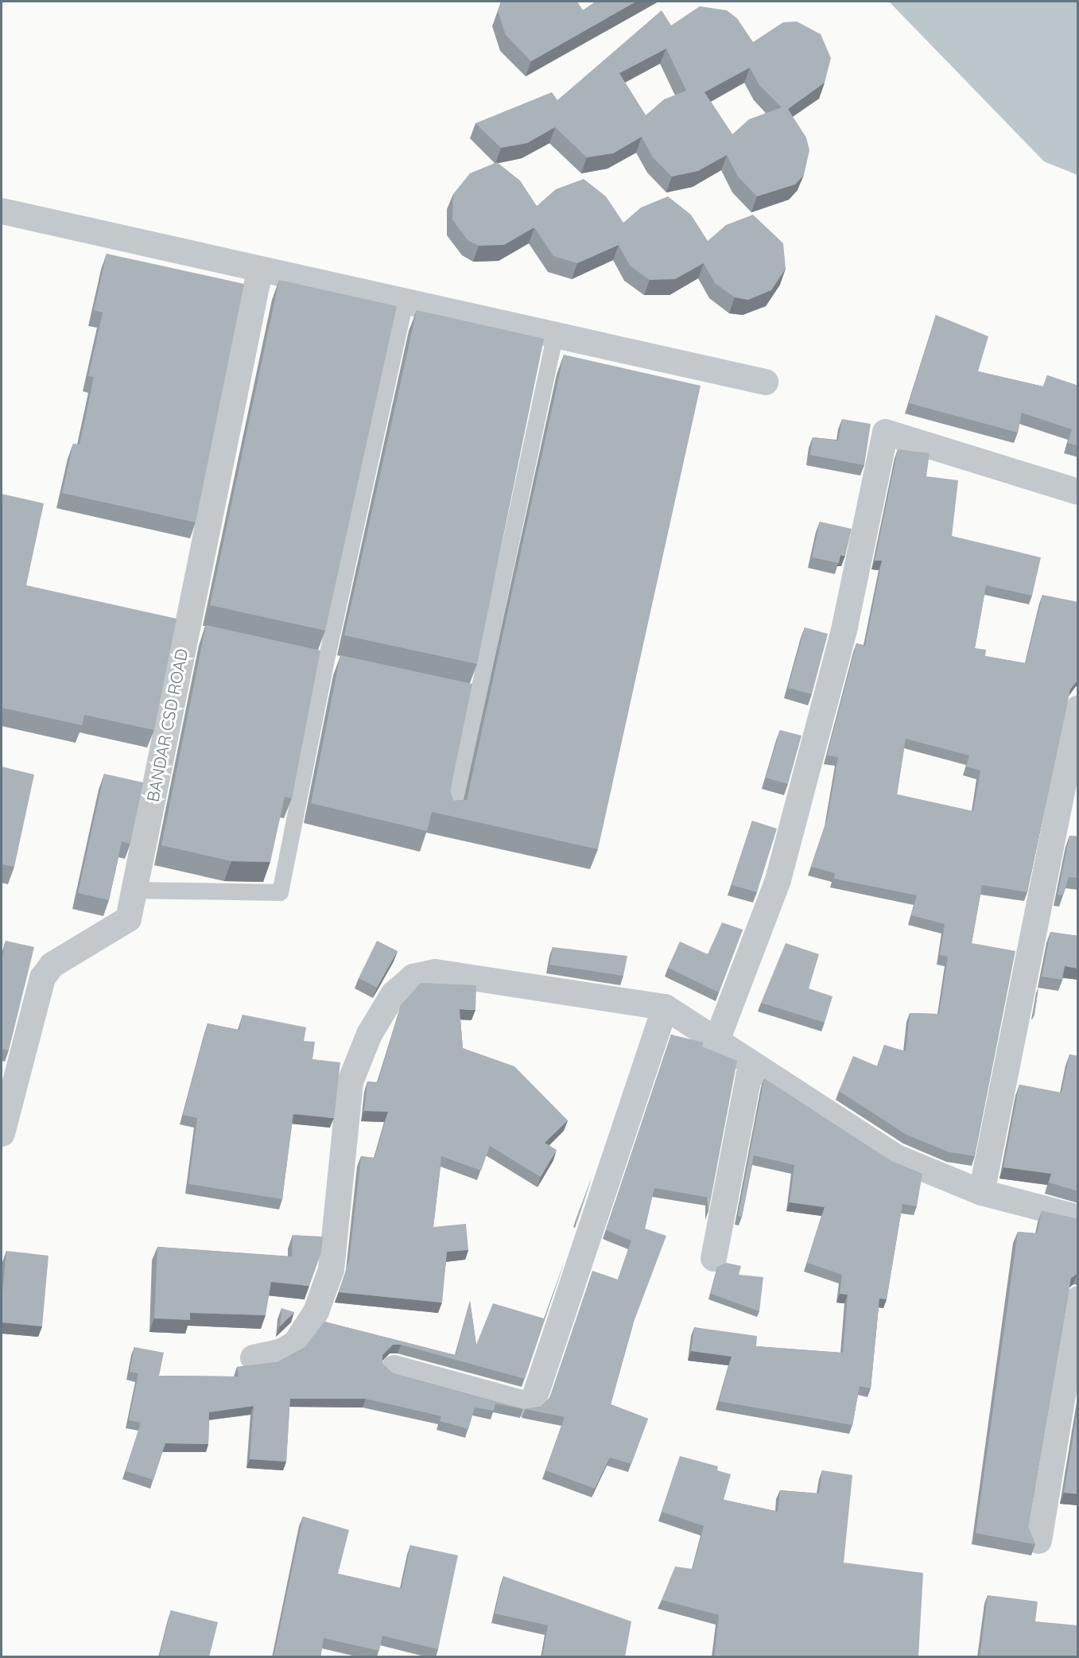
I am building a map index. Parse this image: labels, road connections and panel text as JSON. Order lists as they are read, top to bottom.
{
  "streets": {
    "street": ["BANDAR CSD ROAD"]
  }
}
